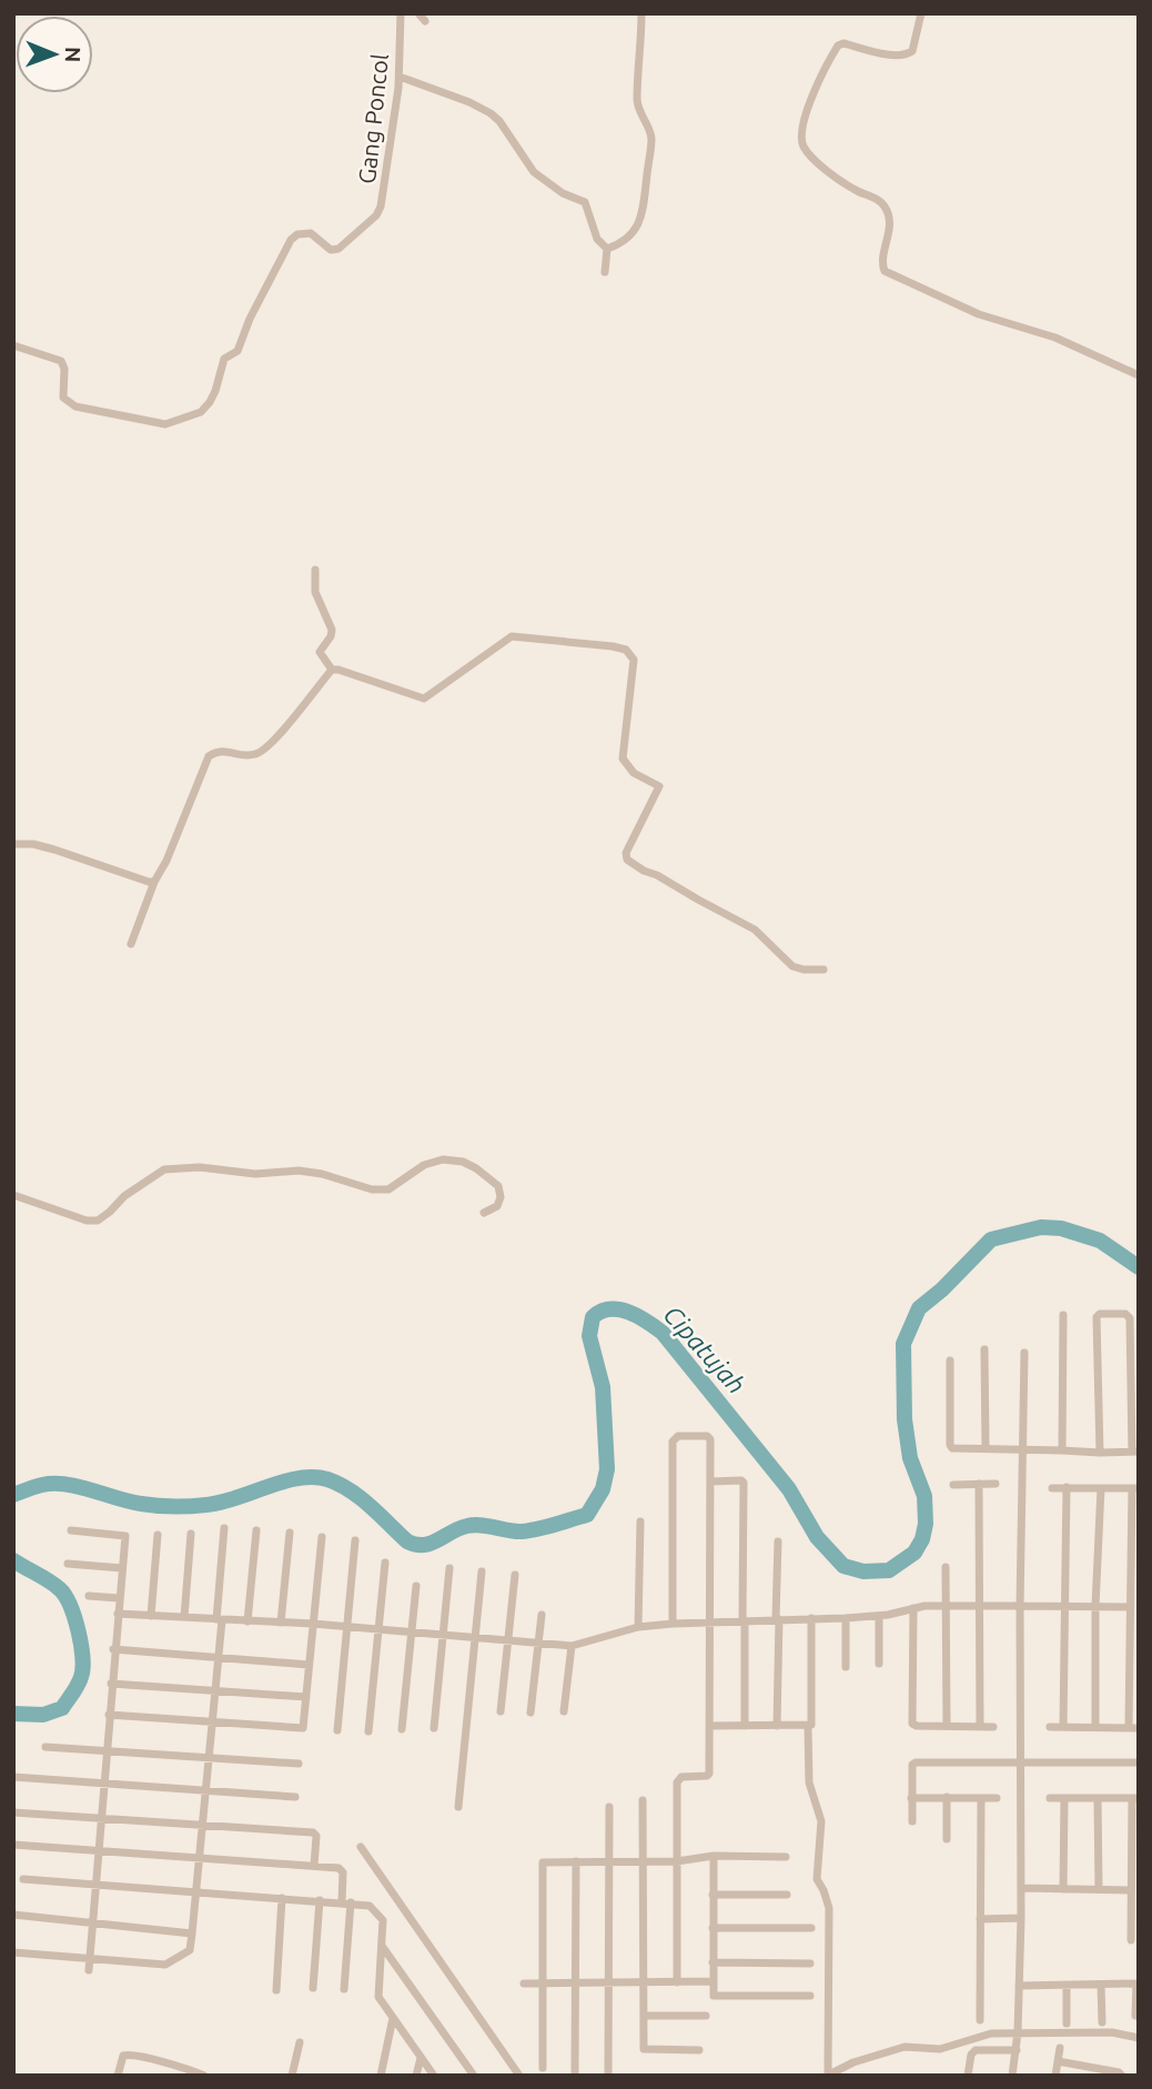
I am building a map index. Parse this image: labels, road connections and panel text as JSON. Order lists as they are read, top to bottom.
{
  "streets": {
    "street": ["Gang Poncol"]
  },
  "water": ["Cipatujah"],
  "north": "right"
}
